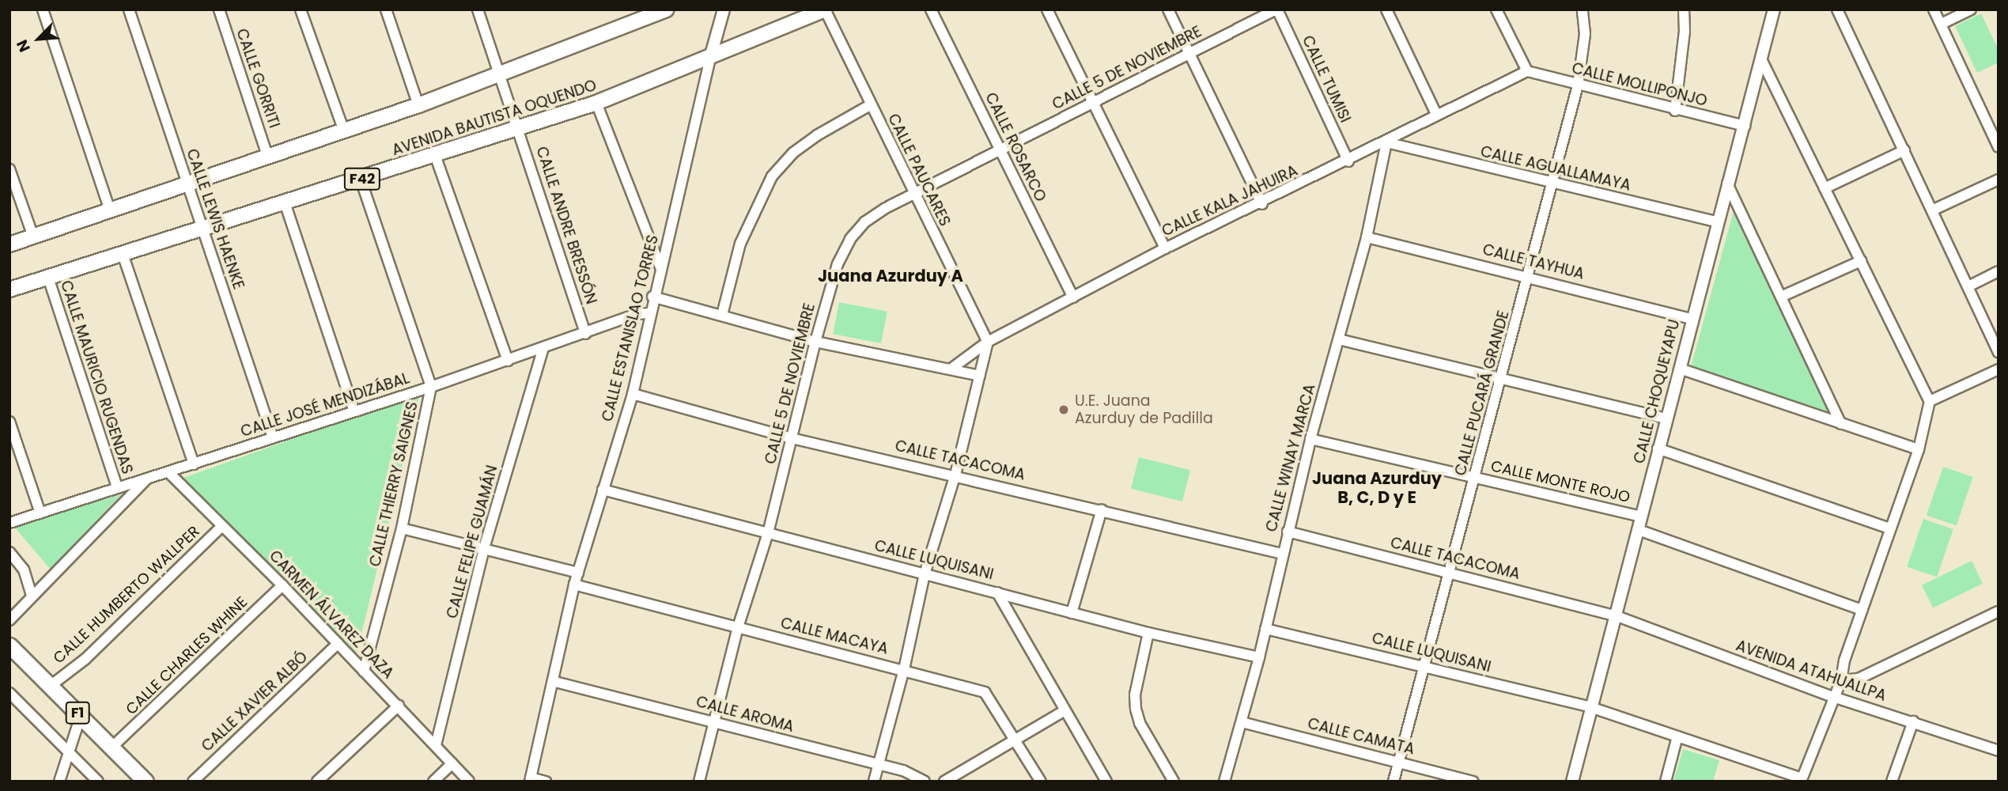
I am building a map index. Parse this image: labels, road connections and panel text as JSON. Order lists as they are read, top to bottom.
{
  "streets": {
    "highway": ["F1"],
    "main road": ["AVENIDA BAUTISTA OQUENDO", "F42"],
    "street": [
      "CALLE 5 DE NOVIEMBRE",
      "CALLE GORRITI",
      "CALLE TUMISI",
      "CALLE MOLLIPONJO",
      "CALLE ROSARCO",
      "CALLE AGUALLAMAYA",
      "CALLE PAUCARES",
      "CALLE KALA JAHUIRA",
      "CALLE LEWIS HAENKE",
      "CALLE ANDRE BRESSÓN",
      "CALLE TAYHUA",
      "CALLE ESTANISLAO TORRES",
      "CALLE MAURICIO RUGENDAS",
      "CALLE CHOQUEYAPU",
      "CALLE PUCARÁ GRANDE",
      "CALLE JOSÉ MENDIZÁBAL",
      "CALLE WINAY MARCA",
      "CALLE TACACOMA",
      "CALLE MONTE ROJO",
      "CALLE THIERRY SAIGNES",
      "CALLE FELIPE GUAMÁN",
      "CALLE LUQUISANI",
      "CALLE HUMBERTO WALLPER",
      "CARMEN ÁLVAREZ DAZA",
      "CALLE MACAYA",
      "CALLE CHARLES WHINE",
      "AVENIDA ATAHUALLPA",
      "CALLE XAVIER ALBÓ",
      "CALLE AROMA",
      "CALLE CAMATA"
    ]
  },
  "crossings": [
    ["CALLE 5 DE NOVIEMBRE", "CALLE TUMISI"],
    ["CALLE 5 DE NOVIEMBRE", "CALLE ROSARCO"],
    ["CALLE 5 DE NOVIEMBRE", "CALLE PAUCARES"],
    ["CALLE 5 DE NOVIEMBRE", "CALLE TACACOMA"],
    ["CALLE 5 DE NOVIEMBRE", "CALLE LUQUISANI"],
    ["CALLE 5 DE NOVIEMBRE", "CALLE MACAYA"],
    ["CALLE 5 DE NOVIEMBRE", "CALLE AROMA"],
    ["CALLE TUMISI", "CALLE KALA JAHUIRA"],
    ["CALLE MOLLIPONJO", "CALLE KALA JAHUIRA"],
    ["CALLE MOLLIPONJO", "CALLE CHOQUEYAPU"],
    ["CALLE MOLLIPONJO", "CALLE PUCARÁ GRANDE"],
    ["AVENIDA BAUTISTA OQUENDO", "CALLE PAUCARES"],
    ["AVENIDA BAUTISTA OQUENDO", "CALLE LEWIS HAENKE"],
    ["AVENIDA BAUTISTA OQUENDO", "CALLE ANDRE BRESSÓN"],
    ["AVENIDA BAUTISTA OQUENDO", "CALLE ESTANISLAO TORRES"],
    ["AVENIDA BAUTISTA OQUENDO", "CALLE MAURICIO RUGENDAS"],
    ["AVENIDA BAUTISTA OQUENDO", "CALLE THIERRY SAIGNES"],
    ["CALLE ROSARCO", "CALLE KALA JAHUIRA"],
    ["CALLE AGUALLAMAYA", "CALLE KALA JAHUIRA"],
    ["CALLE AGUALLAMAYA", "CALLE CHOQUEYAPU"],
    ["CALLE AGUALLAMAYA", "CALLE PUCARÁ GRANDE"],
    ["CALLE AGUALLAMAYA", "CALLE WINAY MARCA"],
    ["CALLE PAUCARES", "CALLE KALA JAHUIRA"],
    ["CALLE KALA JAHUIRA", "CALLE WINAY MARCA"],
    ["CALLE LEWIS HAENKE", "CALLE JOSÉ MENDIZÁBAL"],
    ["CALLE ANDRE BRESSÓN", "CALLE JOSÉ MENDIZÁBAL"],
    ["CALLE TAYHUA", "CALLE CHOQUEYAPU"],
    ["CALLE TAYHUA", "CALLE PUCARÁ GRANDE"],
    ["CALLE TAYHUA", "CALLE WINAY MARCA"],
    ["CALLE ESTANISLAO TORRES", "CALLE JOSÉ MENDIZÁBAL"],
    ["CALLE ESTANISLAO TORRES", "CALLE TACACOMA"],
    ["CALLE ESTANISLAO TORRES", "CALLE LUQUISANI"],
    ["CALLE ESTANISLAO TORRES", "CALLE MACAYA"],
    ["CALLE ESTANISLAO TORRES", "CALLE AROMA"],
    ["CALLE MAURICIO RUGENDAS", "CALLE JOSÉ MENDIZÁBAL"],
    ["CALLE CHOQUEYAPU", "CALLE TACACOMA"],
    ["CALLE CHOQUEYAPU", "CALLE MONTE ROJO"],
    ["CALLE CHOQUEYAPU", "CALLE LUQUISANI"],
    ["CALLE CHOQUEYAPU", "AVENIDA ATAHUALLPA"],
    ["CALLE PUCARÁ GRANDE", "CALLE TACACOMA"],
    ["CALLE PUCARÁ GRANDE", "CALLE MONTE ROJO"],
    ["CALLE PUCARÁ GRANDE", "CALLE LUQUISANI"],
    ["CALLE PUCARÁ GRANDE", "CALLE CAMATA"],
    ["CALLE JOSÉ MENDIZÁBAL", "CALLE THIERRY SAIGNES"],
    ["CALLE JOSÉ MENDIZÁBAL", "CALLE FELIPE GUAMÁN"],
    ["CALLE JOSÉ MENDIZÁBAL", "CARMEN ÁLVAREZ DAZA"],
    ["CALLE WINAY MARCA", "CALLE TACACOMA"],
    ["CALLE WINAY MARCA", "CALLE MONTE ROJO"],
    ["CALLE WINAY MARCA", "CALLE LUQUISANI"],
    ["CALLE WINAY MARCA", "CALLE CAMATA"],
    ["CALLE TACACOMA", "AVENIDA ATAHUALLPA"],
    ["CALLE THIERRY SAIGNES", "CARMEN ÁLVAREZ DAZA"],
    ["CALLE FELIPE GUAMÁN", "CARMEN ÁLVAREZ DAZA"],
    ["CALLE HUMBERTO WALLPER", "CARMEN ÁLVAREZ DAZA"],
    ["CALLE HUMBERTO WALLPER", "F1"],
    ["CARMEN ÁLVAREZ DAZA", "CALLE CHARLES WHINE"],
    ["CARMEN ÁLVAREZ DAZA", "CALLE XAVIER ALBÓ"],
    ["CALLE CHARLES WHINE", "F1"]
  ],
  "districts": ["Juana Azurduy A", "Juana Azurduy B, C, D y E"],
  "places": ["U.E. Juana Azurduy de Padilla"],
  "north": "bottom left"
}
